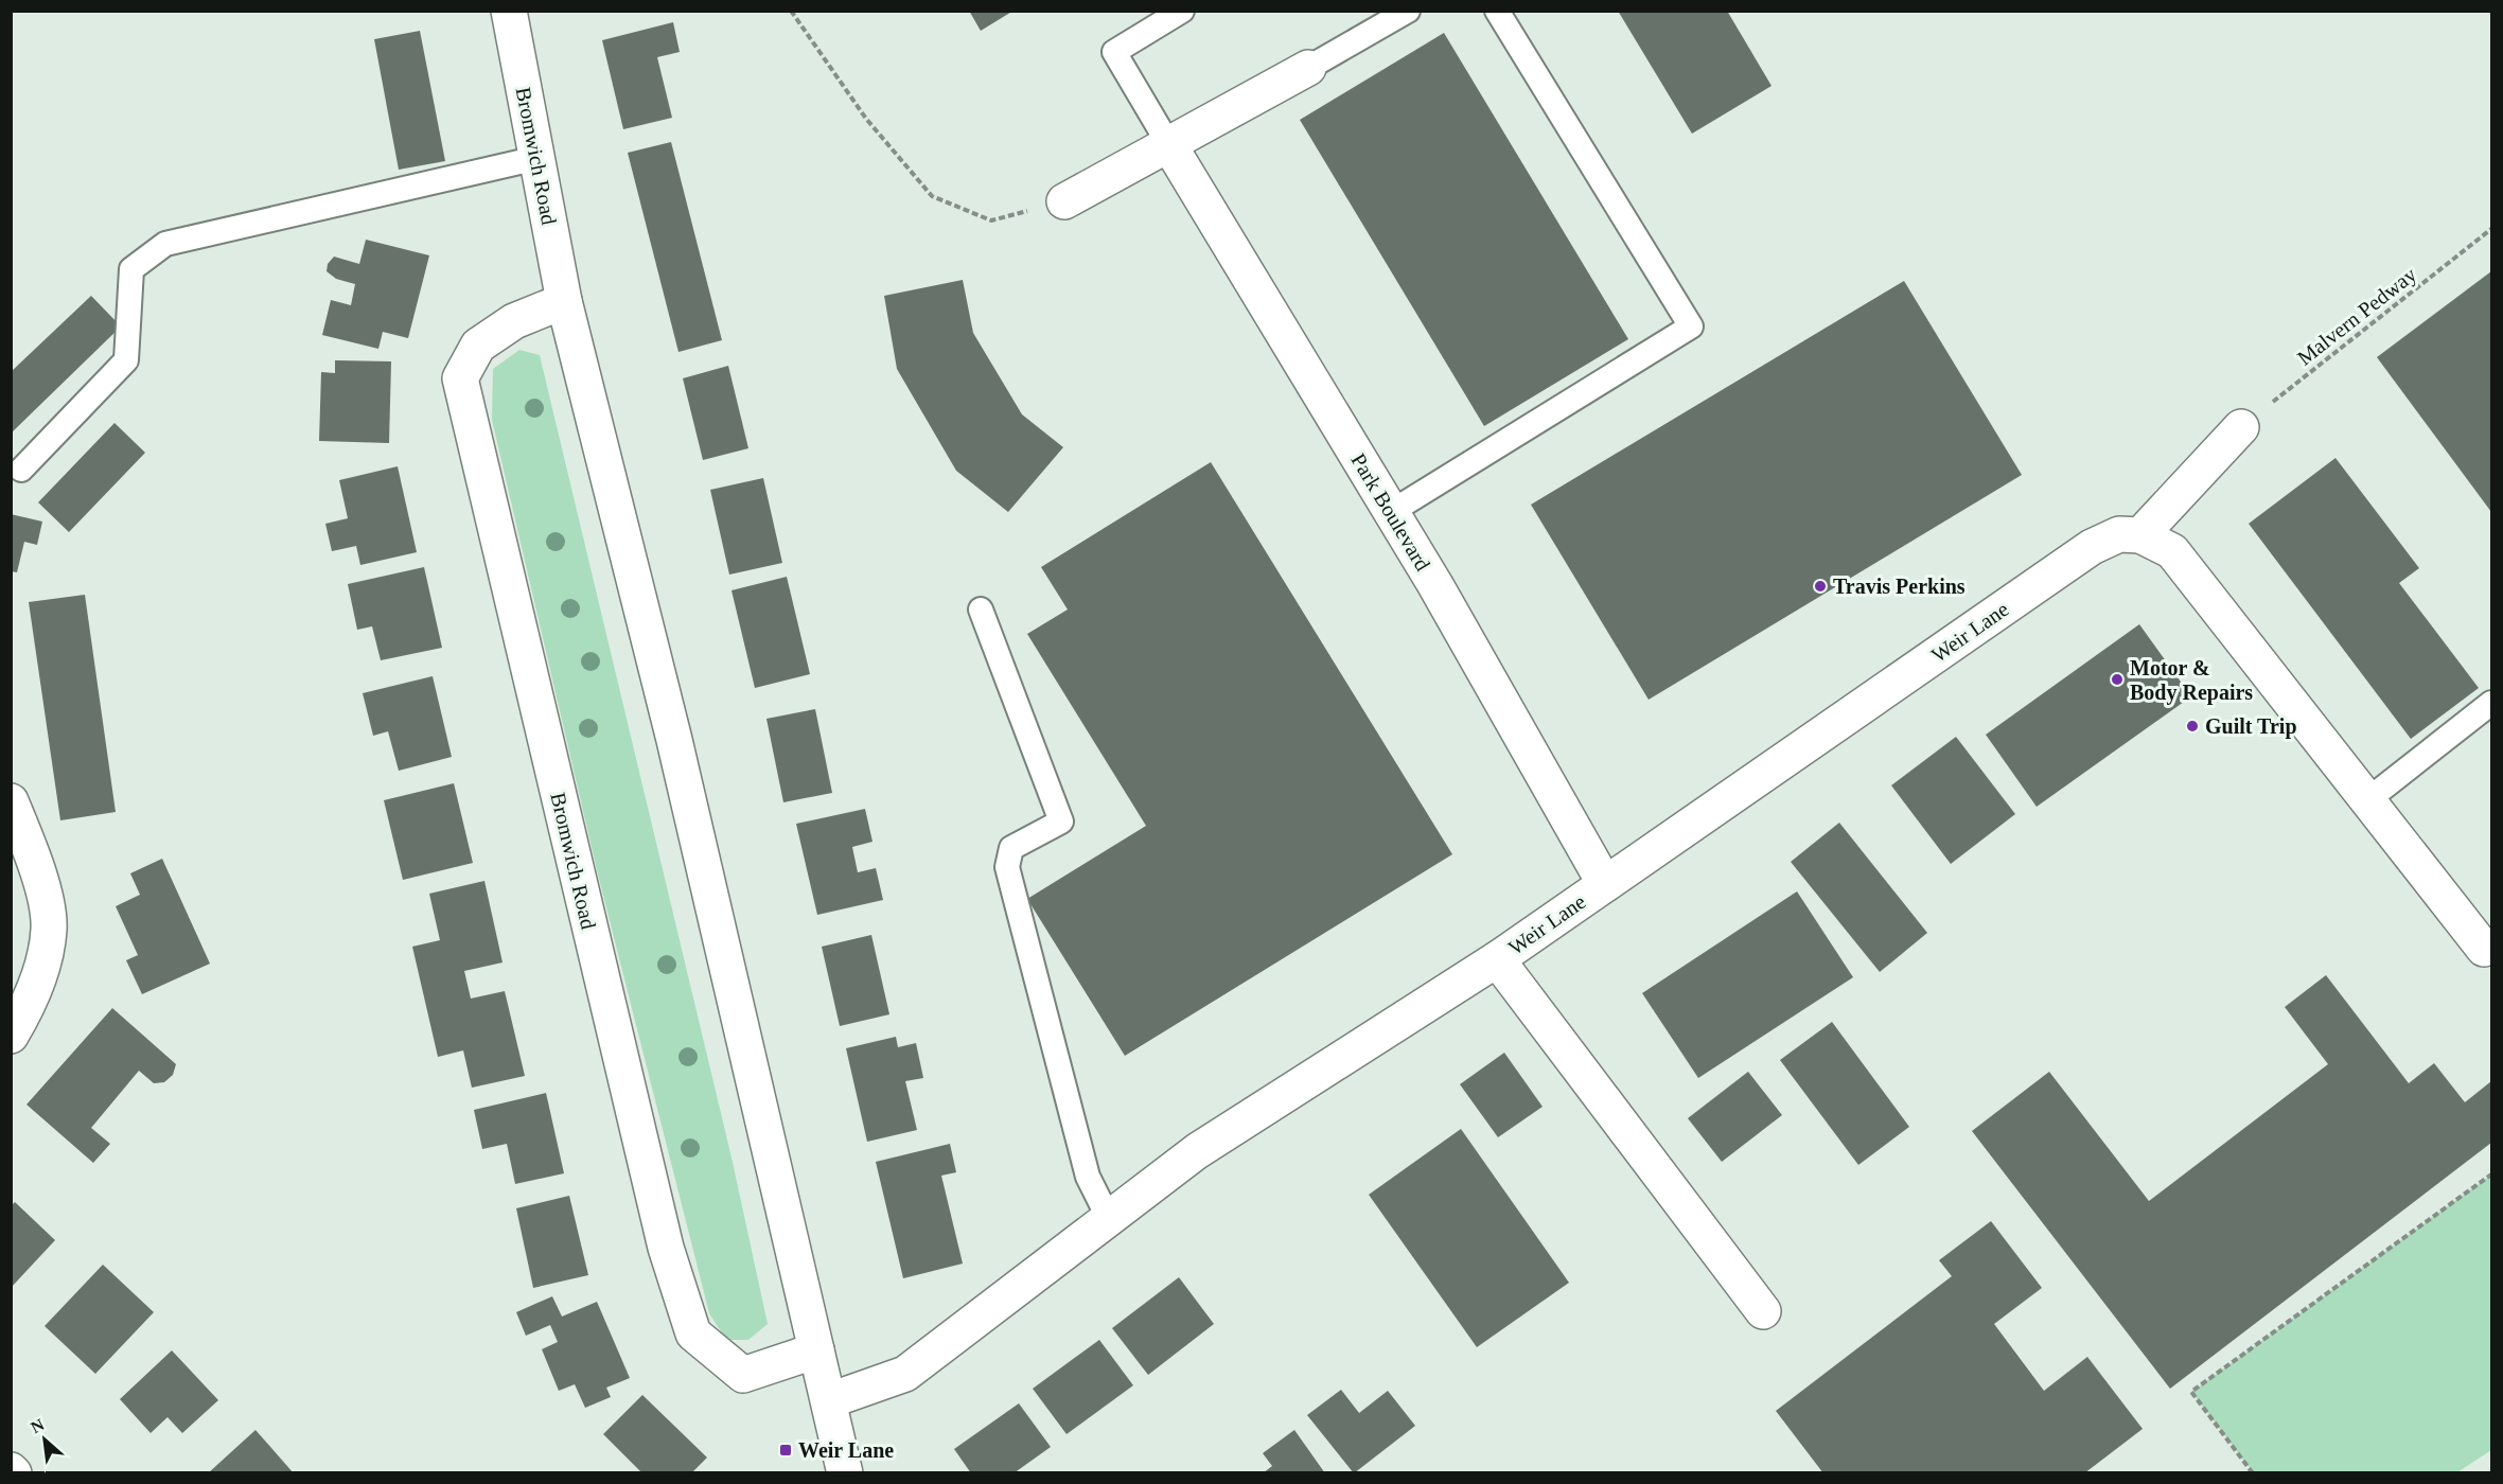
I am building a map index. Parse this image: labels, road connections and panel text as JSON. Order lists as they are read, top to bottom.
{
  "streets": {
    "street": ["Bromwich Road", "Park Boulevard", "Weir Lane"],
    "path": ["Malvern Pedway"]
  },
  "crossings": [
    ["Bromwich Road", "Weir Lane"],
    ["Park Boulevard", "Weir Lane"]
  ],
  "places": {
    "other": ["Travis Perkins", "Motor & Body Repairs", "Guilt Trip"],
    "transit": ["Weir Lane"]
  },
  "north": "top left"
}
